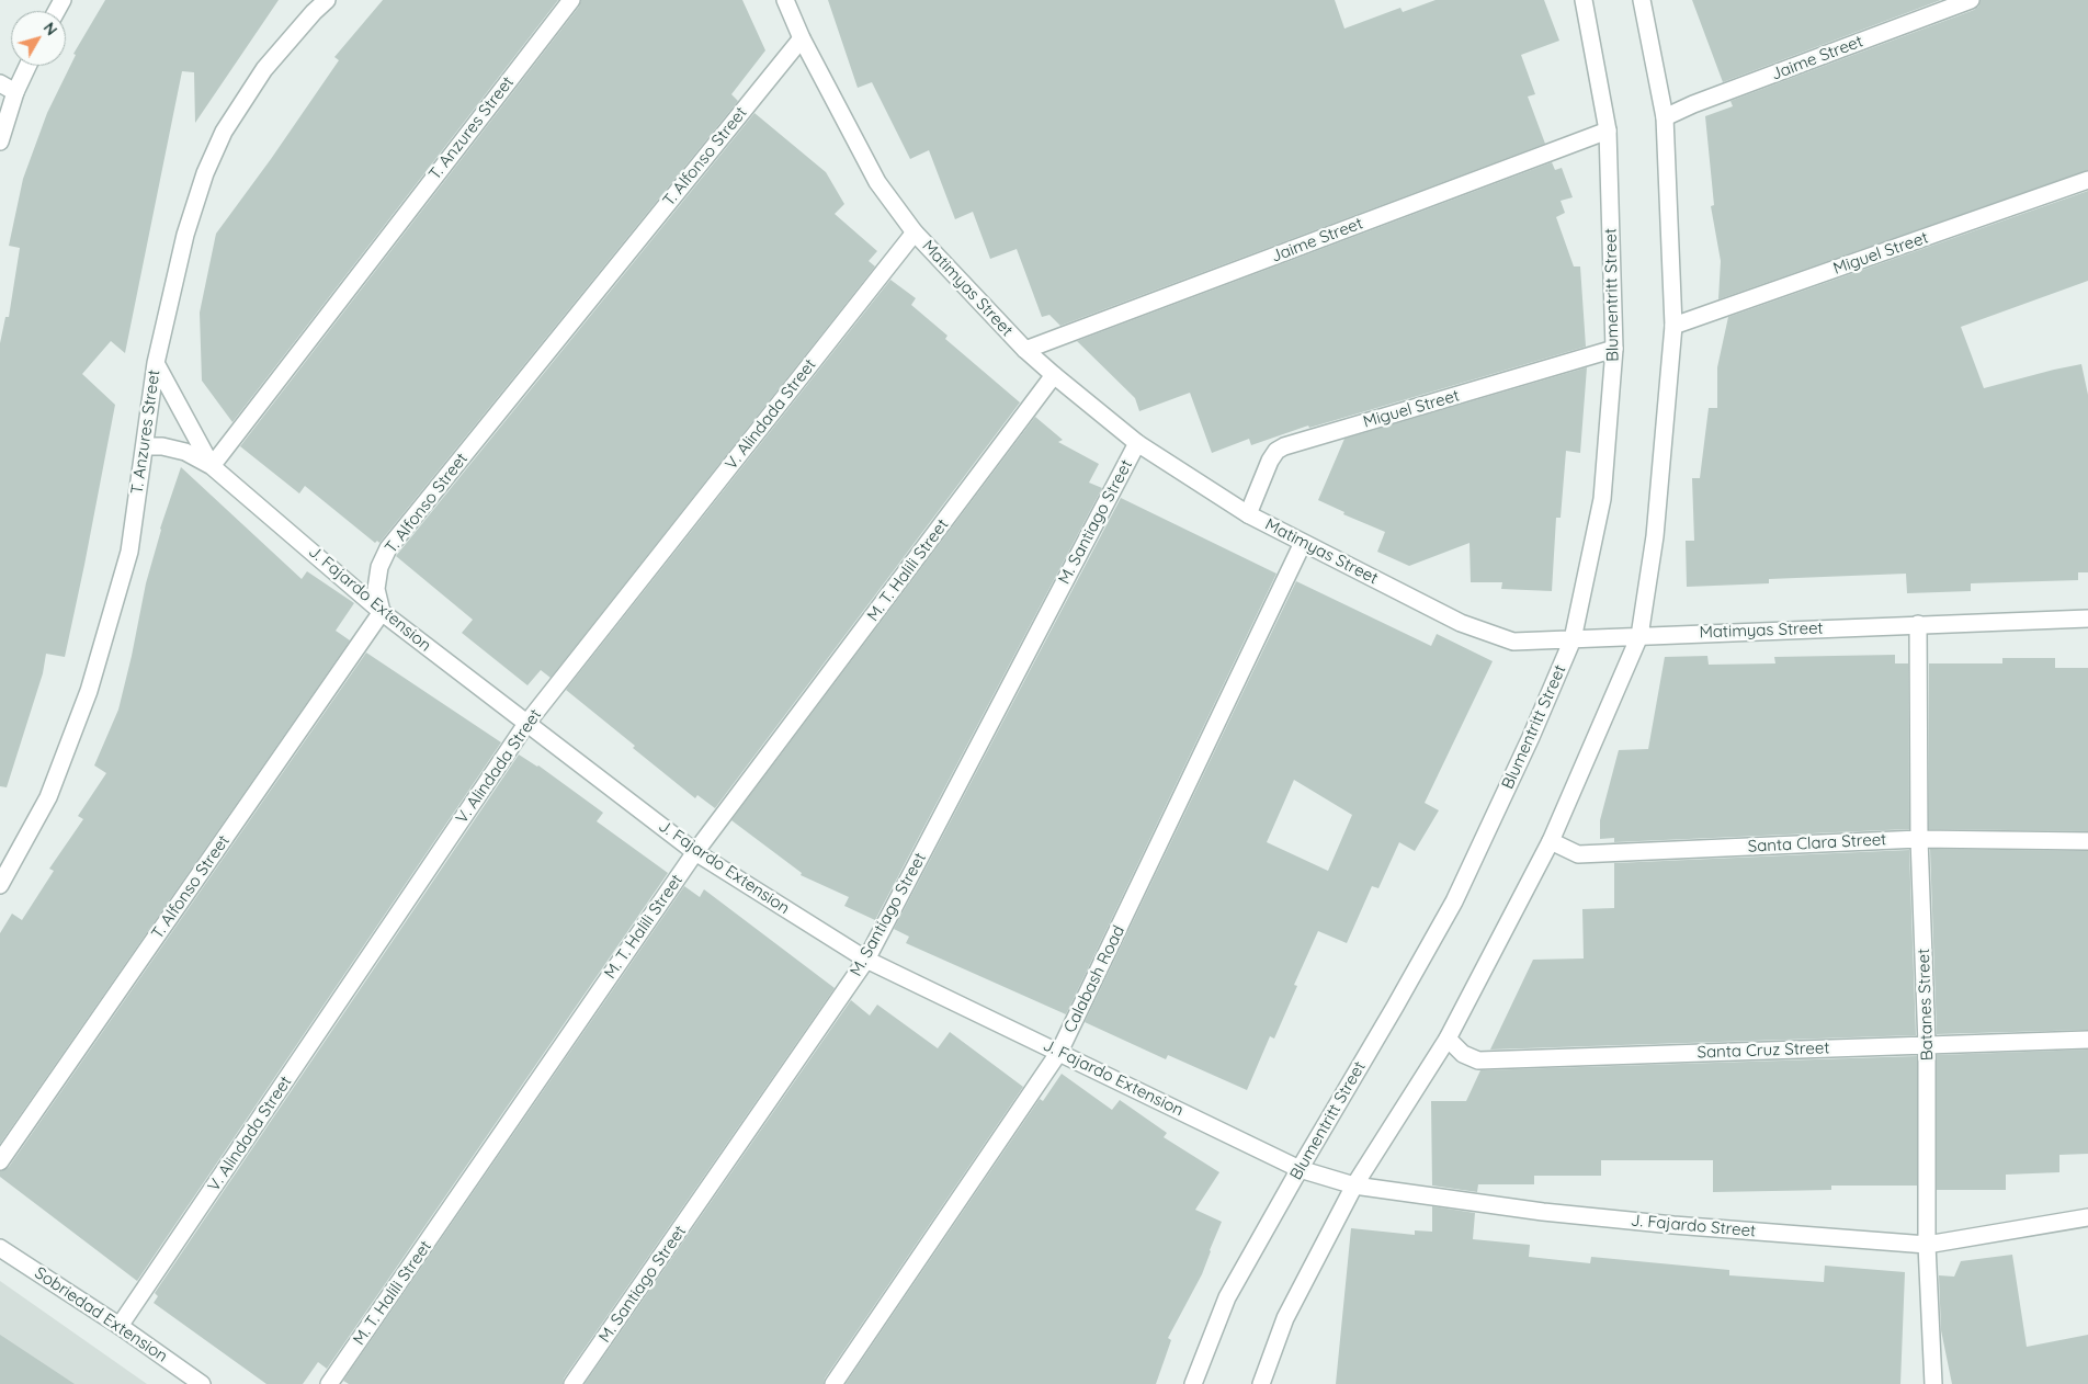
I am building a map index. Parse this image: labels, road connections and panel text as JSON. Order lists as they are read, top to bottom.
{
  "streets": {
    "street": [
      "Jaime Street",
      "T. Anzures Street",
      "T. Alfonso Street",
      "Miguel Street",
      "Matimyas Street",
      "Blumentritt Street",
      "V. Alindada Street",
      "M. Santiago Street",
      "M. T. Halili Street",
      "J. Fajardo Extension",
      "Santa Clara Street",
      "Calabash Road",
      "Batanes Street",
      "Santa Cruz Street",
      "J. Fajardo Street",
      "Sobriedad Extension"
    ]
  },
  "crossings": [
    ["Jaime Street", "Matimyas Street"],
    ["Jaime Street", "Blumentritt Street"],
    ["T. Anzures Street", "J. Fajardo Extension"],
    ["T. Alfonso Street", "Matimyas Street"],
    ["T. Alfonso Street", "J. Fajardo Extension"],
    ["Miguel Street", "Matimyas Street"],
    ["Miguel Street", "Blumentritt Street"],
    ["Matimyas Street", "Blumentritt Street"],
    ["Matimyas Street", "V. Alindada Street"],
    ["Matimyas Street", "M. Santiago Street"],
    ["Matimyas Street", "M. T. Halili Street"],
    ["Matimyas Street", "Calabash Road"],
    ["Matimyas Street", "Batanes Street"],
    ["Blumentritt Street", "J. Fajardo Extension"],
    ["Blumentritt Street", "J. Fajardo Street"],
    ["V. Alindada Street", "J. Fajardo Extension"],
    ["V. Alindada Street", "Sobriedad Extension"],
    ["M. Santiago Street", "J. Fajardo Extension"],
    ["M. T. Halili Street", "J. Fajardo Extension"],
    ["J. Fajardo Extension", "Calabash Road"],
    ["J. Fajardo Extension", "J. Fajardo Street"],
    ["Santa Clara Street", "Batanes Street"],
    ["Batanes Street", "Santa Cruz Street"],
    ["Batanes Street", "J. Fajardo Street"]
  ],
  "north": "top right"
}
